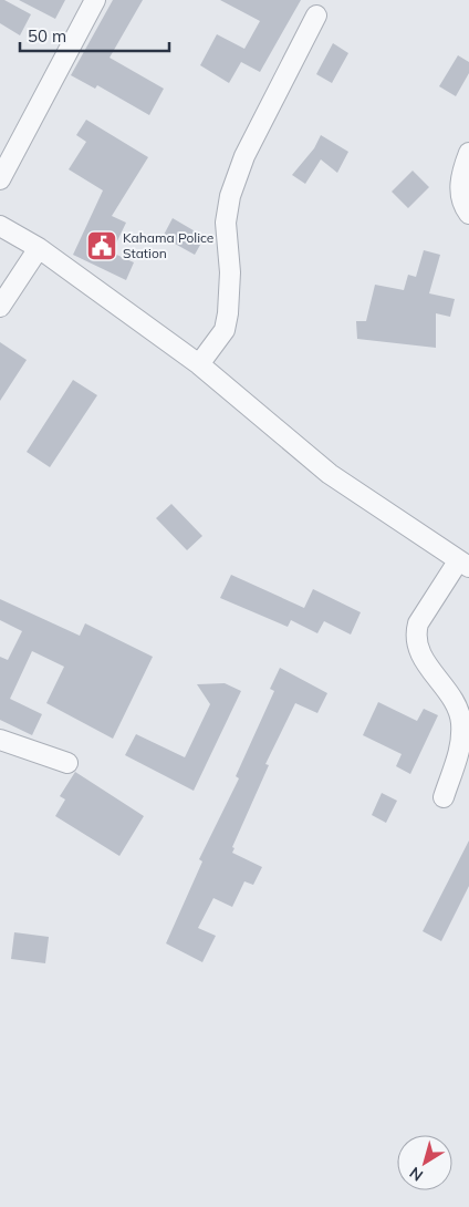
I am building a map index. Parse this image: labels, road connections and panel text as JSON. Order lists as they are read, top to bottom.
{
  "places": {
    "public building": ["Kahama Police Station"]
  },
  "scale_bar": "50 m",
  "north": "bottom left"
}
